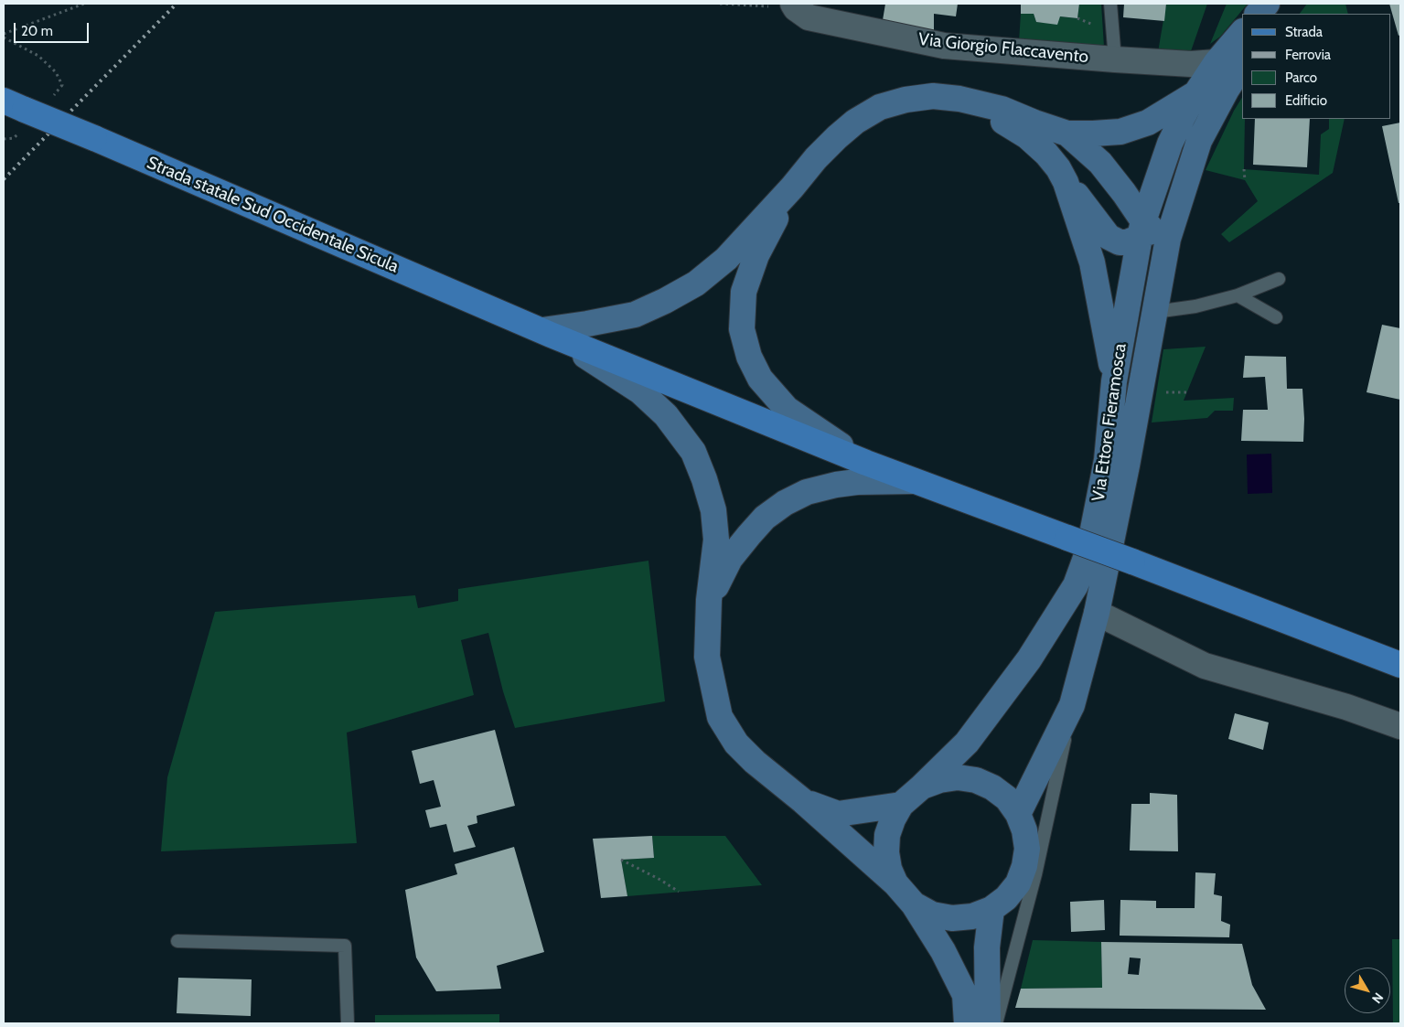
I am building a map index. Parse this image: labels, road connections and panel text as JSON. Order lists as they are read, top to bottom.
{
  "streets": {
    "main road": ["Strada statale Sud Occidentale Sicula", "Via Ettore Fieramosca"],
    "street": ["Via Giorgio Flaccavento"]
  },
  "crossings": [
    ["Via Giorgio Flaccavento", "Via Ettore Fieramosca"]
  ],
  "legend": [
    "Strada",
    "Ferrovia",
    "Parco",
    "Edificio"
  ],
  "scale_bar": "20 m",
  "north": "bottom right"
}
